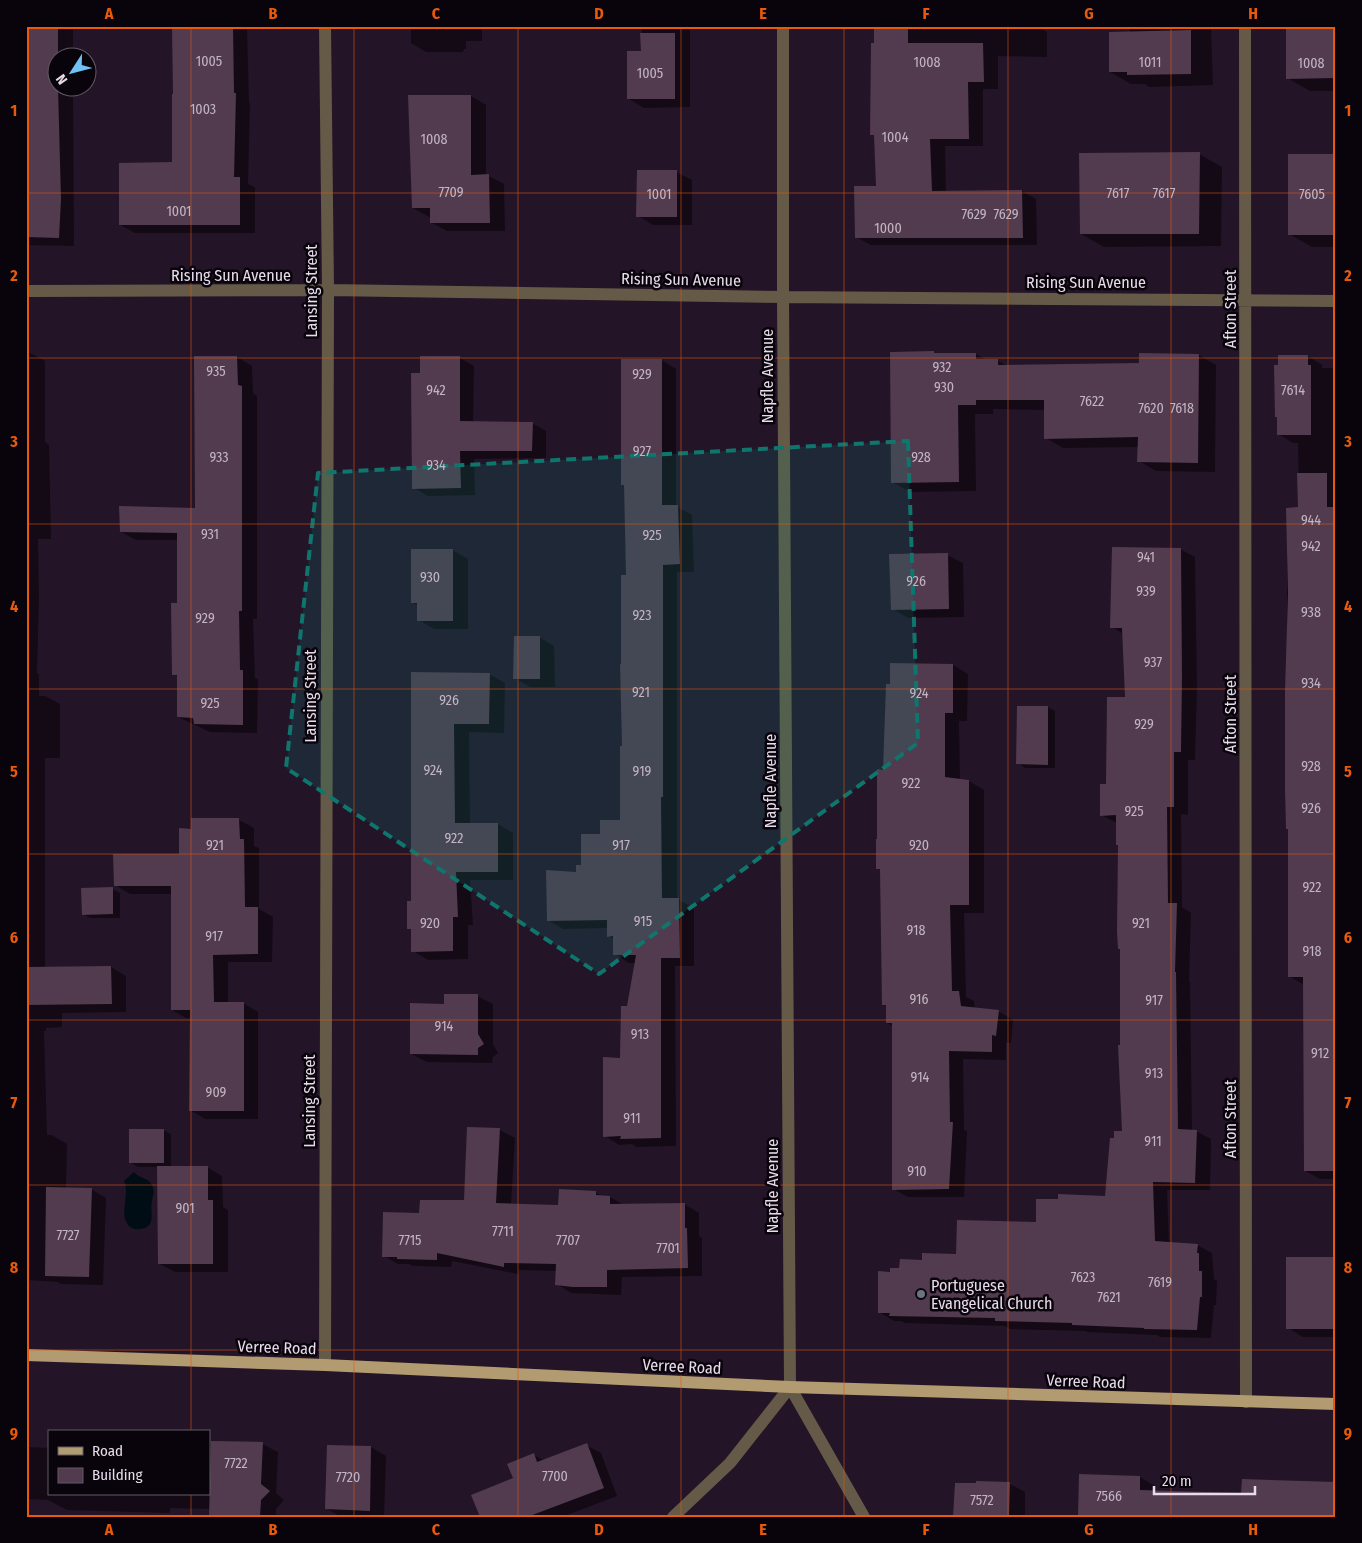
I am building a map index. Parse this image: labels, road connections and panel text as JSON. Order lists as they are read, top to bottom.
{
  "streets": {
    "main road": ["Verree Road"],
    "street": [
      "Rising Sun Avenue",
      "Lansing Street",
      "Afton Street",
      "Napfle Avenue"
    ]
  },
  "crossings": [
    ["Rising Sun Avenue", "Lansing Street"],
    ["Rising Sun Avenue", "Afton Street"],
    ["Rising Sun Avenue", "Napfle Avenue"],
    ["Lansing Street", "Verree Road"],
    ["Afton Street", "Verree Road"],
    ["Napfle Avenue", "Verree Road"]
  ],
  "places": ["Portuguese Evangelical Church"],
  "house_numbers": [
    "1005",
    "1008",
    "1011",
    "1008",
    "1005",
    "1003",
    "1004",
    "1008",
    "7709",
    "7617",
    "7617",
    "1001",
    "7605",
    "1001",
    "7629",
    "7629",
    "1000",
    "932",
    "935",
    "929",
    "930",
    "942",
    "7614",
    "7622",
    "7620",
    "7618",
    "927",
    "933",
    "928",
    "934",
    "944",
    "931",
    "925",
    "942",
    "941",
    "930",
    "926",
    "939",
    "938",
    "923",
    "929",
    "937",
    "934",
    "921",
    "924",
    "926",
    "925",
    "929",
    "928",
    "924",
    "919",
    "922",
    "926",
    "925",
    "922",
    "921",
    "917",
    "920",
    "922",
    "915",
    "920",
    "921",
    "918",
    "917",
    "918",
    "916",
    "917",
    "914",
    "913",
    "912",
    "913",
    "914",
    "909",
    "911",
    "911",
    "910",
    "901",
    "7711",
    "7727",
    "7715",
    "7707",
    "7701",
    "7623",
    "7619",
    "7621",
    "7722",
    "7700",
    "7720",
    "7566",
    "7572"
  ],
  "legend": ["Road", "Building"],
  "scale_bar": "20 m",
  "north": "bottom left",
  "grid": {
    "columns": [
      "A",
      "B",
      "C",
      "D",
      "E",
      "F",
      "G",
      "H"
    ],
    "rows": [
      "1",
      "2",
      "3",
      "4",
      "5",
      "6",
      "7",
      "8",
      "9"
    ]
  }
}
